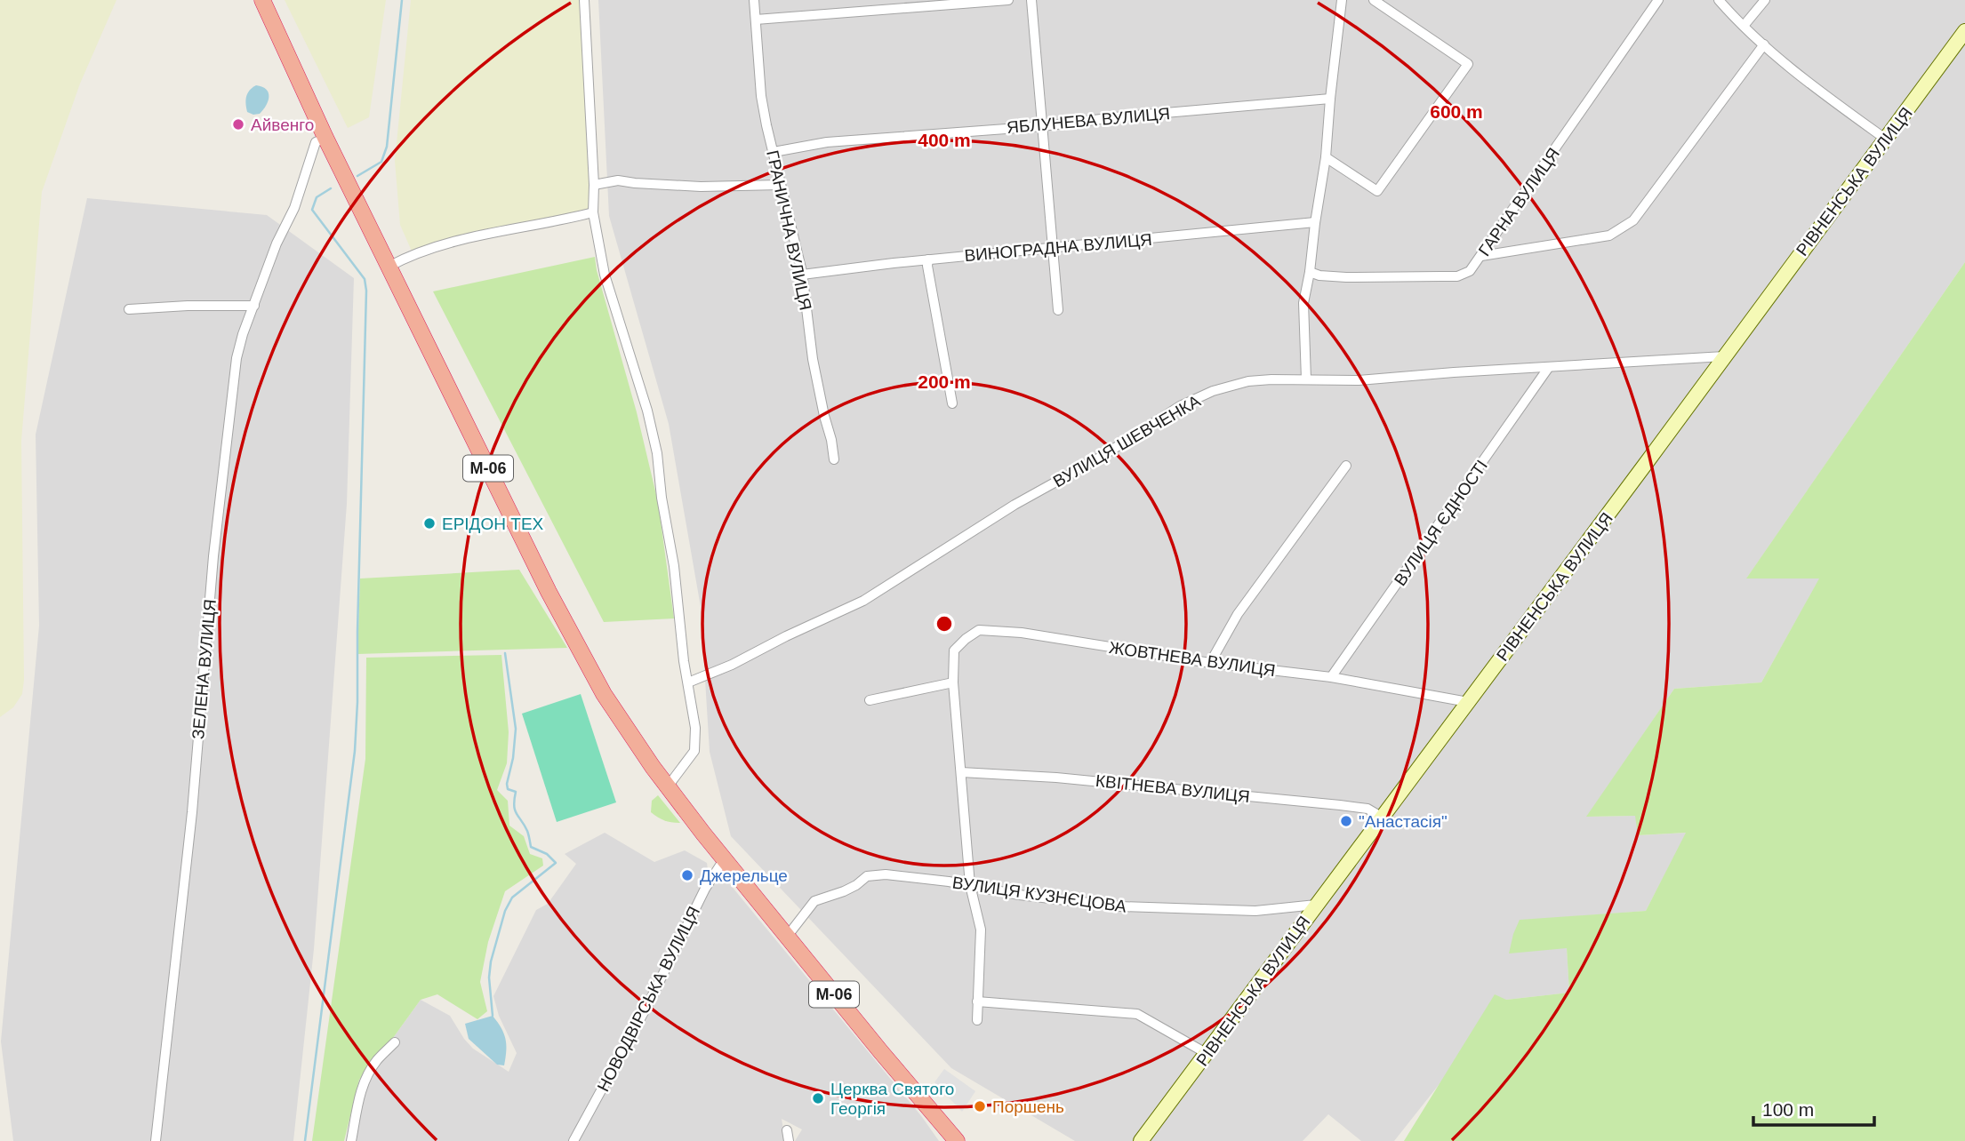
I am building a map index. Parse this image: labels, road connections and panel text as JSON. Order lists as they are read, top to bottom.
{
  "streets": {
    "highway": ["М-06"],
    "main road": ["РІВНЕНСЬКА ВУЛИЦЯ"],
    "street": [
      "ЯБЛУНЕВА ВУЛИЦЯ",
      "ГАРНА ВУЛИЦЯ",
      "ГРАНИЧНА ВУЛИЦЯ",
      "ВИНОГРАДНА ВУЛИЦЯ",
      "ВУЛИЦЯ ШЕВЧЕНКА",
      "ВУЛИЦЯ ЄДНОСТІ",
      "ЖОВТНЕВА ВУЛИЦЯ",
      "ЗЕЛЕНА ВУЛИЦЯ",
      "КВІТНЕВА ВУЛИЦЯ",
      "ВУЛИЦЯ КУЗНЄЦОВА",
      "НОВОДВІРСЬКА ВУЛИЦЯ"
    ]
  },
  "crossings": [
    ["ЯБЛУНЕВА ВУЛИЦЯ", "ГРАНИЧНА ВУЛИЦЯ"],
    ["РІВНЕНСЬКА ВУЛИЦЯ", "ВУЛИЦЯ ШЕВЧЕНКА"],
    ["РІВНЕНСЬКА ВУЛИЦЯ", "ЖОВТНЕВА ВУЛИЦЯ"],
    ["РІВНЕНСЬКА ВУЛИЦЯ", "КВІТНЕВА ВУЛИЦЯ"],
    ["РІВНЕНСЬКА ВУЛИЦЯ", "ВУЛИЦЯ КУЗНЄЦОВА"],
    ["ГРАНИЧНА ВУЛИЦЯ", "ВИНОГРАДНА ВУЛИЦЯ"],
    ["ВУЛИЦЯ ШЕВЧЕНКА", "ВУЛИЦЯ ЄДНОСТІ"],
    ["М-06", "ЗЕЛЕНА ВУЛИЦЯ"],
    ["М-06", "ВУЛИЦЯ КУЗНЄЦОВА"],
    ["М-06", "НОВОДВІРСЬКА ВУЛИЦЯ"],
    ["ВУЛИЦЯ ЄДНОСТІ", "ЖОВТНЕВА ВУЛИЦЯ"],
    ["ЖОВТНЕВА ВУЛИЦЯ", "КВІТНЕВА ВУЛИЦЯ"],
    ["ЖОВТНЕВА ВУЛИЦЯ", "ВУЛИЦЯ КУЗНЄЦОВА"]
  ],
  "places": [
    "Айвенго",
    "ЕРІДОН ТЕХ",
    "\"Анастасія\"",
    "Джерельце",
    "Церква Святого Георгія",
    "Поршень"
  ],
  "scale_bar": "100 m",
  "rings": ["600 m", "400 m", "200 m"]
}
